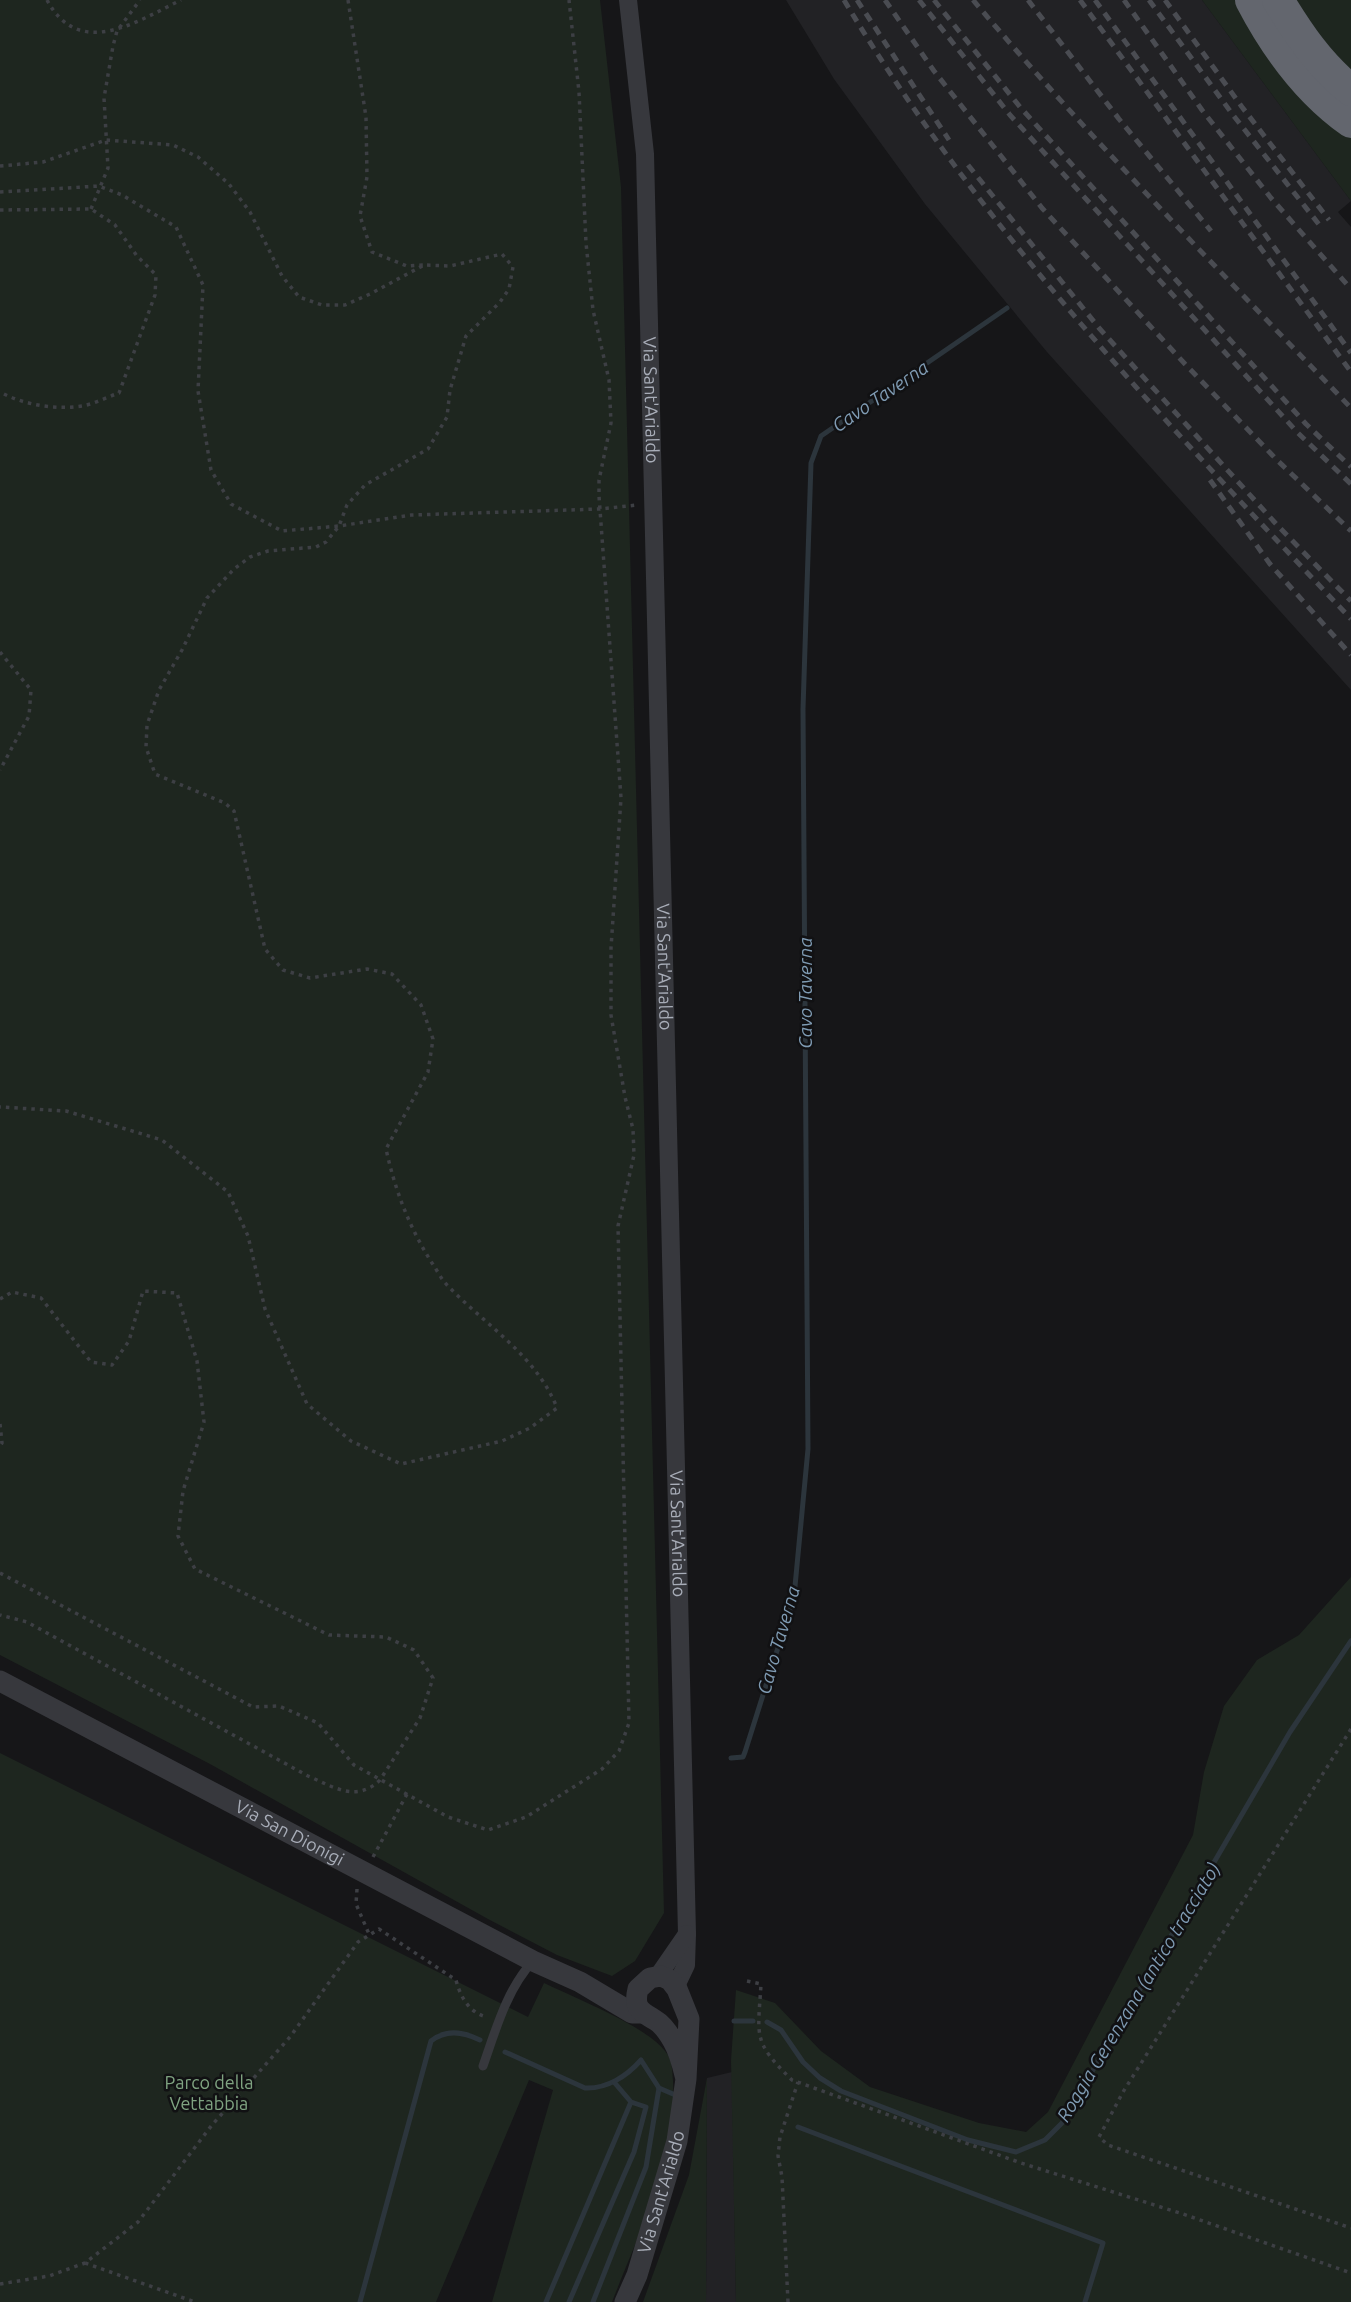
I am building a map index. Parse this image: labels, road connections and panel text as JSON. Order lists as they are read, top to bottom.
{
  "streets": {
    "street": ["Via Sant'Arialdo", "Via San Dionigi"]
  },
  "crossings": [
    ["Via Sant'Arialdo", "Via San Dionigi"]
  ],
  "water": ["Cavo Taverna", "Roggia Gerenzana (antico tracciato)"],
  "parks": ["Parco della Vettabbia"]
}
